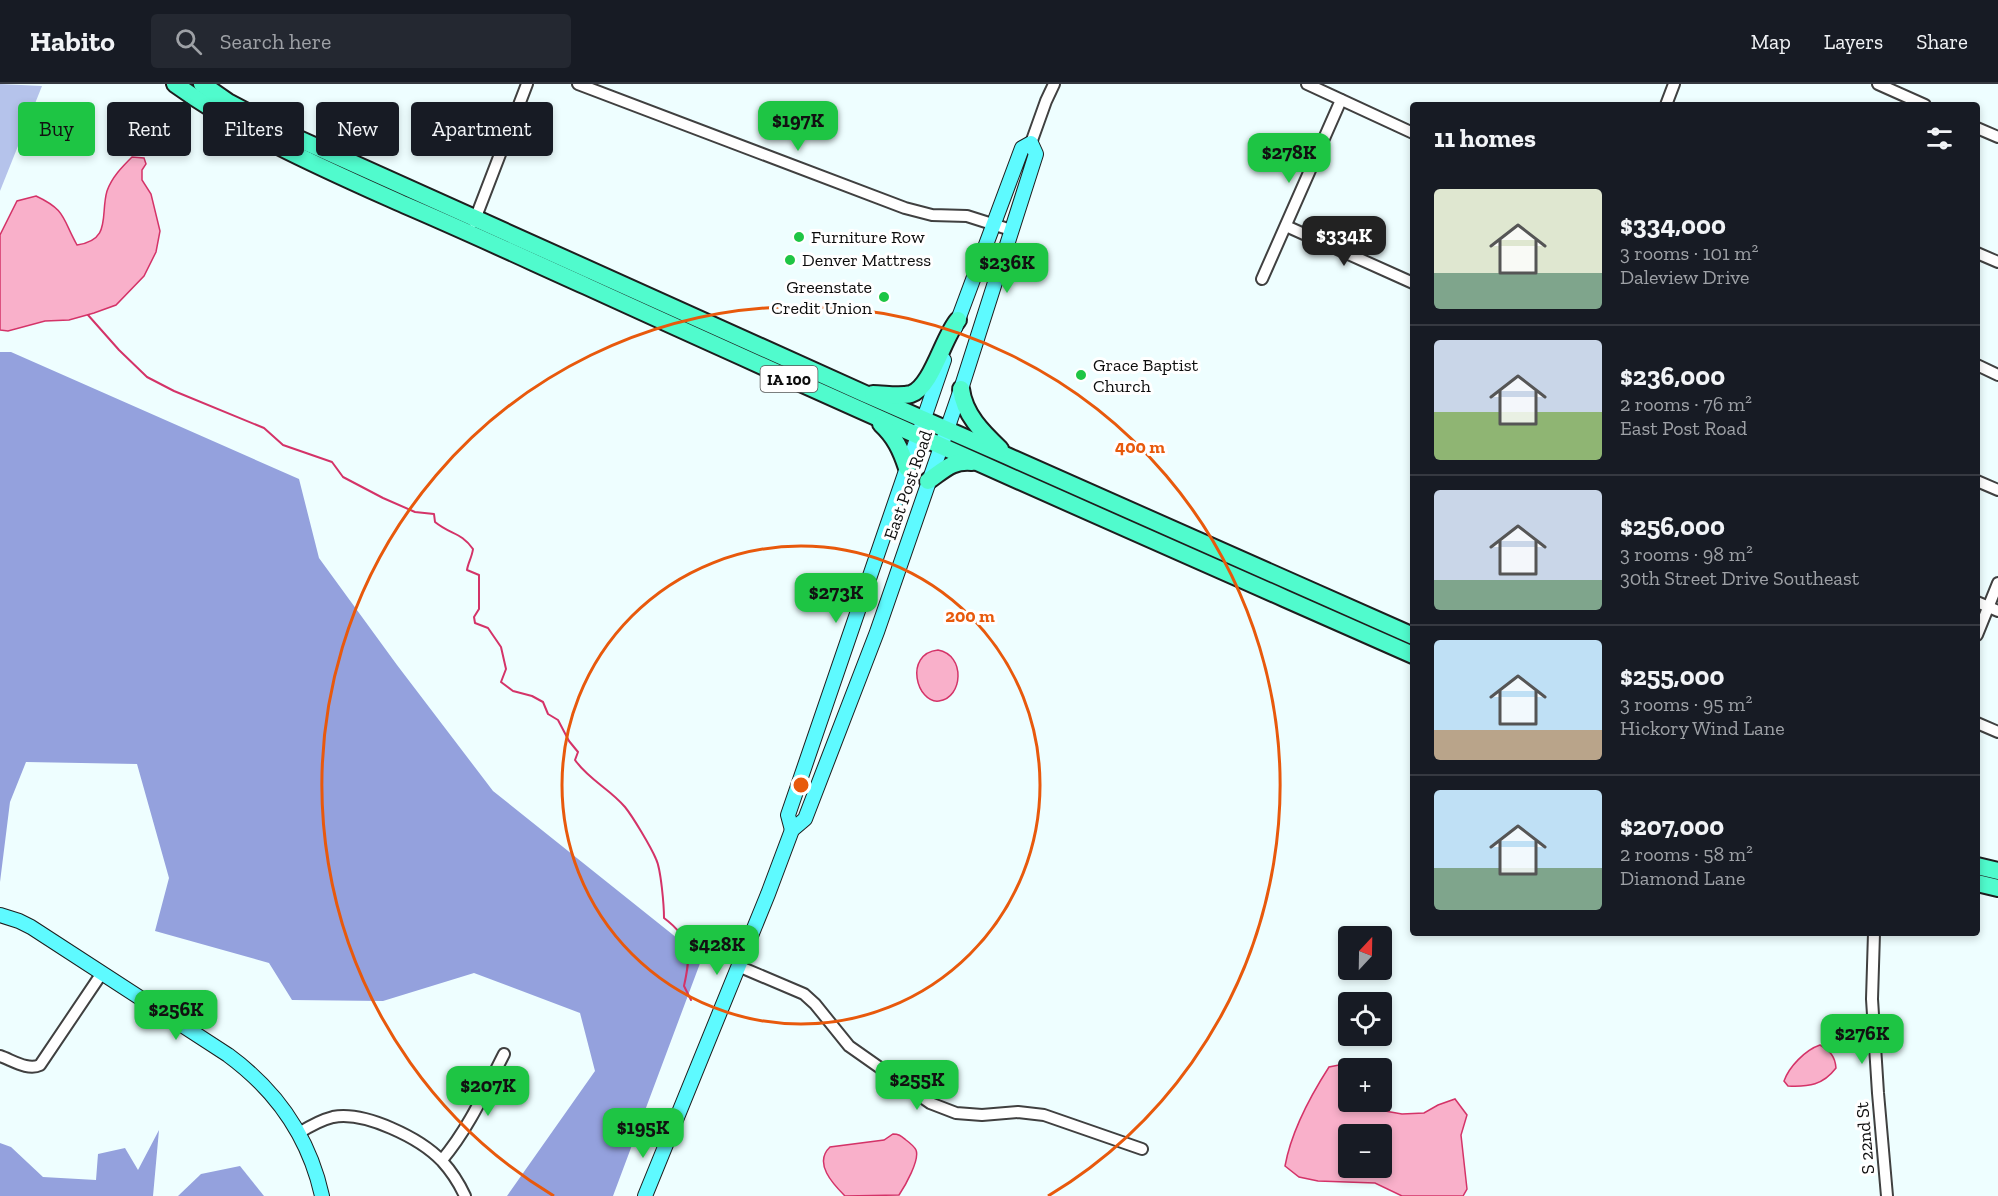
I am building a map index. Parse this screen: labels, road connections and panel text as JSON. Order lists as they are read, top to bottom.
{
  "streets": {
    "highway": ["IA 100"],
    "main road": ["East Post Road"],
    "street": ["S 22nd St"]
  },
  "crossings": [
    ["IA 100", "East Post Road"]
  ],
  "places": [
    "Furniture Row",
    "Denver Mattress",
    "Greenstate Credit Union",
    "Grace Baptist Church"
  ],
  "north": "top",
  "page": {
    "header": "Habito",
    "search": "Search here",
    "nav": ["Map", "Layers", "Share"],
    "price": [
      "$197K",
      "$278K",
      "$334K",
      "$236K",
      "$273K",
      "$428K",
      "$256K",
      "$276K",
      "$255K",
      "$207K",
      "$195K"
    ],
    "chip": [
      "Buy",
      "Rent",
      "Filters",
      "New",
      "Apartment"
    ],
    "heading": "11 homes",
    "list": [
      {
        "name": "$334,000",
        "note": "3 rooms · 101 m² · Daleview Drive"
      },
      {
        "name": "$236,000",
        "note": "2 rooms · 76 m² · East Post Road"
      },
      {
        "name": "$256,000",
        "note": "3 rooms · 98 m² · 30th Street Drive Southeast"
      },
      {
        "name": "$255,000",
        "note": "3 rooms · 95 m² · Hickory Wind Lane"
      },
      {
        "name": "$207,000",
        "note": "2 rooms · 58 m² · Diamond Lane"
      }
    ],
    "map_buttons": ["+", "−"]
  },
  "rings": ["400 m", "200 m"]
}
